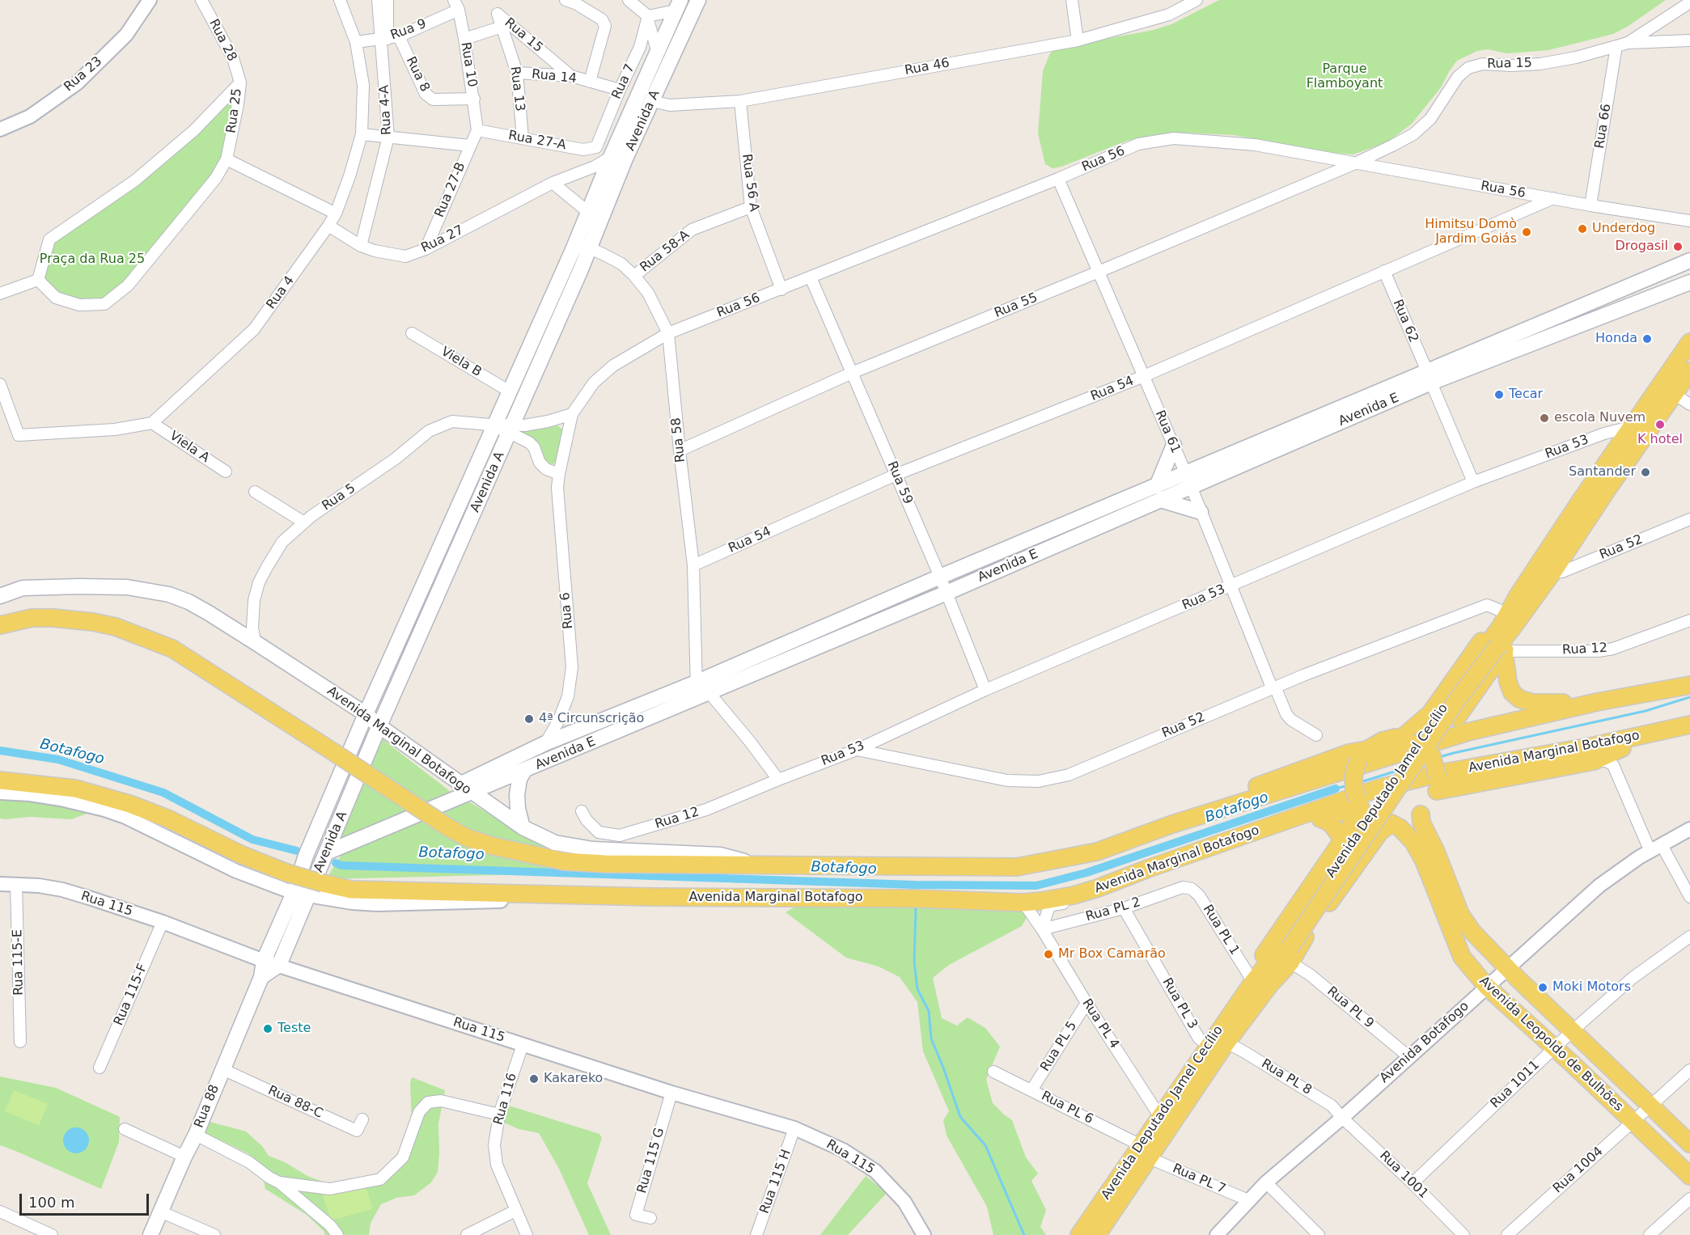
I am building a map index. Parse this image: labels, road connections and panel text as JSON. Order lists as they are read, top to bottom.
{
  "streets": {
    "main road": [
      "Avenida A",
      "Avenida E",
      "Avenida Marginal Botafogo",
      "Avenida Deputado Jamel Cecílio",
      "Avenida Leopoldo de Bulhões",
      "Rua 88"
    ],
    "street": [
      "Rua 9",
      "Rua 15",
      "Rua 28",
      "Rua 10",
      "Rua 46",
      "Rua 23",
      "Rua 8",
      "Rua 14",
      "Rua 7",
      "Rua 13",
      "Rua 4-A",
      "Rua 25",
      "Rua 66",
      "Rua 27-A",
      "Rua 56",
      "Rua 56 A",
      "Rua 27-B",
      "Rua 27",
      "Rua 58-A",
      "Rua 4",
      "Rua 55",
      "Rua 62",
      "Viela B",
      "Rua 54",
      "Rua 61",
      "Rua 58",
      "Viela A",
      "Rua 53",
      "Rua 59",
      "Rua 5",
      "Rua 52",
      "Rua 6",
      "Rua 12",
      "Rua 115",
      "Rua PL 2",
      "Rua PL 1",
      "Rua 115-E",
      "Rua 115-F",
      "Rua PL 3",
      "Rua PL 9",
      "Rua PL 4",
      "Avenida Botafogo",
      "Rua PL 5",
      "Rua PL 8",
      "Rua 1011",
      "Rua 116",
      "Rua 88-C",
      "Rua PL 6",
      "Rua 115 G",
      "Rua 1004",
      "Rua 1001",
      "Rua PL 7",
      "Rua 115 H"
    ]
  },
  "crossings": [
    ["Rua 9", "Rua 10"],
    ["Rua 9", "Rua 8"],
    ["Rua 9", "Rua 4-A"],
    ["Rua 9", "Rua 4"],
    ["Rua 15", "Rua 14"],
    ["Rua 15", "Rua 13"],
    ["Rua 15", "Rua 66"],
    ["Rua 15", "Rua 56"],
    ["Rua 15", "Rua 55"],
    ["Rua 28", "Rua 25"],
    ["Rua 10", "Rua 8"],
    ["Rua 10", "Rua 27-A"],
    ["Rua 10", "Rua 27-B"],
    ["Rua 46", "Avenida A"],
    ["Rua 46", "Rua 56 A"],
    ["Rua 14", "Rua 7"],
    ["Rua 14", "Rua 13"],
    ["Rua 7", "Rua 27-A"],
    ["Rua 13", "Rua 27-A"],
    ["Rua 4-A", "Rua 27"],
    ["Avenida A", "Rua 27"],
    ["Avenida A", "Viela B"],
    ["Avenida A", "Avenida E"],
    ["Avenida A", "Rua 58"],
    ["Avenida A", "Rua 5"],
    ["Avenida A", "Avenida Marginal Botafogo"],
    ["Avenida A", "Rua 115"],
    ["Avenida A", "Rua 88"],
    ["Rua 66", "Rua 56"],
    ["Rua 27-A", "Rua 27-B"],
    ["Rua 56", "Rua 56 A"],
    ["Rua 56", "Rua 55"],
    ["Rua 56", "Rua 54"],
    ["Rua 56", "Rua 61"],
    ["Rua 56", "Rua 58"],
    ["Rua 56", "Rua 59"],
    ["Rua 56", "Rua 6"],
    ["Rua 56 A", "Rua 58-A"],
    ["Rua 27-B", "Rua 27"],
    ["Rua 27", "Rua 4"],
    ["Rua 58-A", "Rua 58"],
    ["Rua 4", "Viela A"],
    ["Rua 55", "Rua 61"],
    ["Rua 55", "Rua 58"],
    ["Rua 55", "Rua 59"],
    ["Rua 62", "Rua 54"],
    ["Rua 62", "Avenida E"],
    ["Rua 62", "Rua 53"],
    ["Rua 54", "Rua 61"],
    ["Rua 54", "Rua 58"],
    ["Rua 54", "Rua 59"],
    ["Avenida E", "Rua 61"],
    ["Avenida E", "Rua 58"],
    ["Avenida E", "Rua 59"],
    ["Avenida E", "Rua 6"],
    ["Avenida E", "Avenida Marginal Botafogo"],
    ["Rua 61", "Rua 53"],
    ["Rua 61", "Rua 52"],
    ["Rua 53", "Rua 59"],
    ["Rua 53", "Rua 52"],
    ["Rua 53", "Rua 12"],
    ["Rua 53", "Avenida Deputado Jamel Cecílio"],
    ["Rua 5", "Avenida Marginal Botafogo"],
    ["Rua 52", "Avenida Deputado Jamel Cecílio"],
    ["Rua 12", "Avenida Deputado Jamel Cecílio"],
    ["Avenida Marginal Botafogo", "Rua PL 4"],
    ["Avenida Deputado Jamel Cecílio", "Rua PL 1"],
    ["Avenida Deputado Jamel Cecílio", "Rua PL 3"],
    ["Avenida Deputado Jamel Cecílio", "Rua PL 9"],
    ["Avenida Deputado Jamel Cecílio", "Rua PL 4"],
    ["Avenida Deputado Jamel Cecílio", "Rua PL 8"],
    ["Avenida Deputado Jamel Cecílio", "Rua PL 6"],
    ["Avenida Deputado Jamel Cecílio", "Rua PL 7"],
    ["Rua 115", "Rua 115-E"],
    ["Rua 115", "Rua 115-F"],
    ["Rua 115", "Rua 116"],
    ["Rua 115", "Rua 88"],
    ["Rua 115", "Rua 115 G"],
    ["Rua 115", "Rua 115 H"],
    ["Rua PL 2", "Rua PL 1"],
    ["Rua PL 2", "Rua PL 3"],
    ["Rua PL 2", "Rua PL 4"],
    ["Rua PL 9", "Avenida Botafogo"],
    ["Rua PL 4", "Rua PL 5"],
    ["Avenida Botafogo", "Avenida Leopoldo de Bulhões"],
    ["Avenida Botafogo", "Rua PL 8"],
    ["Avenida Botafogo", "Rua 1001"],
    ["Avenida Botafogo", "Rua PL 7"],
    ["Avenida Leopoldo de Bulhões", "Rua 1011"],
    ["Avenida Leopoldo de Bulhões", "Rua 1004"],
    ["Rua PL 5", "Rua PL 6"],
    ["Rua PL 8", "Rua 1001"],
    ["Rua 1011", "Rua 1001"],
    ["Rua 88-C", "Rua 88"],
    ["Rua PL 6", "Rua PL 7"]
  ],
  "water": ["Botafogo"],
  "parks": ["Parque Flamboyant", "Praça da Rua 25"],
  "places": [
    "Underdog",
    "Himitsu Domò Jardim Goiás",
    "Drogasil",
    "Honda",
    "Tecar",
    "escola Nuvem",
    "K hotel",
    "Santander",
    "4ª Circunscrição",
    "Mr Box Camarão",
    "Moki Motors",
    "Teste",
    "Kakareko"
  ],
  "scale_bar": "100 m"
}
